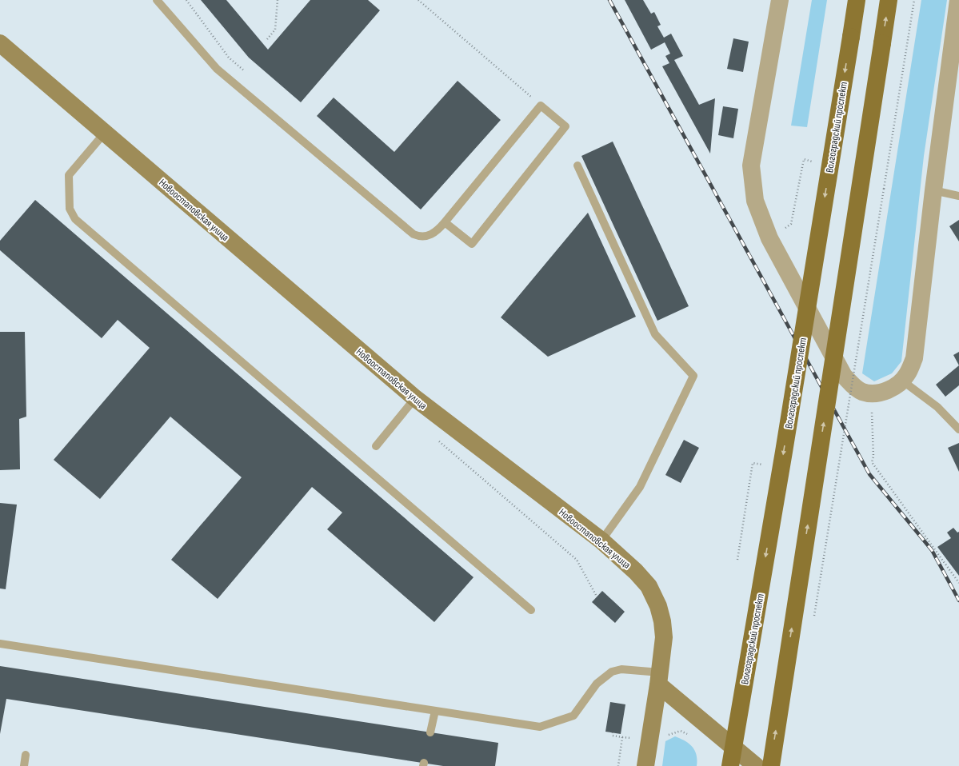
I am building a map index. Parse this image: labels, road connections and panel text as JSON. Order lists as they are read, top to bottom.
{
  "streets": {
    "main road": ["Волгоградский проспект", "Новоостаповская улица"]
  }
}
